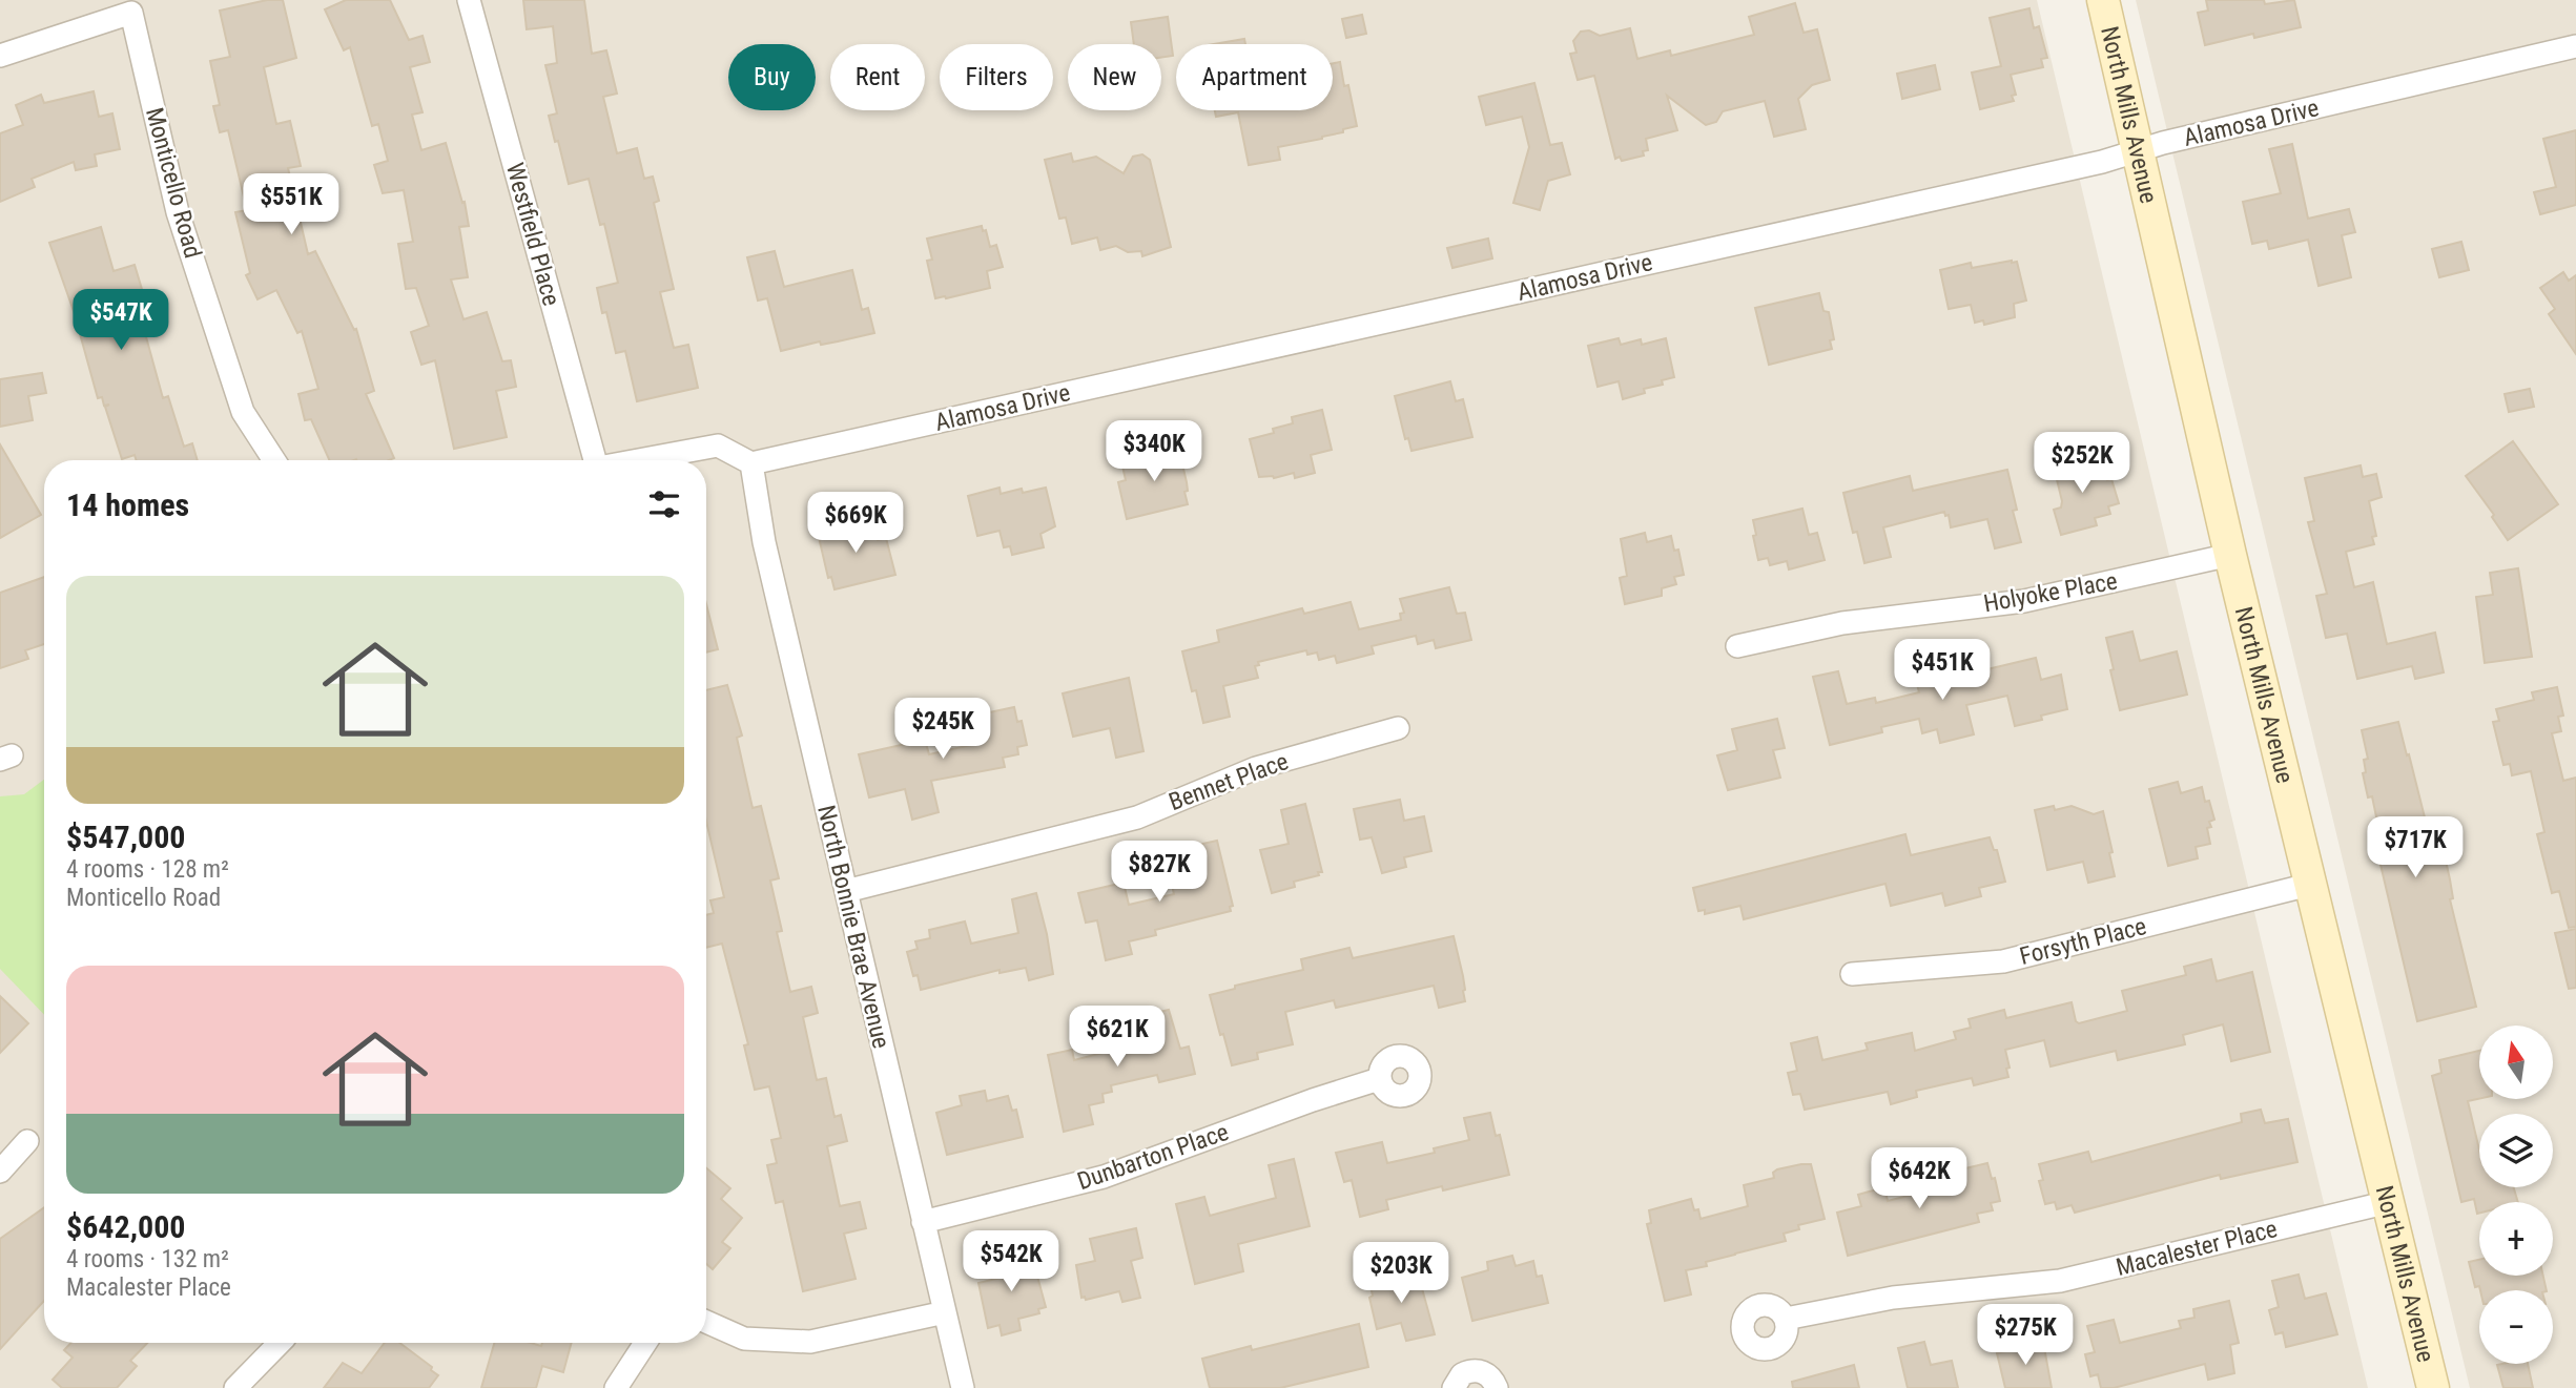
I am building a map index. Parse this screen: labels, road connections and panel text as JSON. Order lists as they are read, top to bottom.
{
  "streets": {
    "main road": ["North Mills Avenue"],
    "street": [
      "Alamosa Drive",
      "Monticello Road",
      "Westfield Place",
      "Holyoke Place",
      "Bennet Place",
      "North Bonnie Brae Avenue",
      "Forsyth Place",
      "Dunbarton Place",
      "Macalester Place"
    ]
  },
  "crossings": [
    ["North Mills Avenue", "Alamosa Drive"],
    ["North Mills Avenue", "Holyoke Place"],
    ["North Mills Avenue", "Forsyth Place"],
    ["North Mills Avenue", "Macalester Place"],
    ["Alamosa Drive", "North Bonnie Brae Avenue"],
    ["Bennet Place", "North Bonnie Brae Avenue"],
    ["North Bonnie Brae Avenue", "Dunbarton Place"]
  ],
  "north": "top",
  "page": {
    "chip": [
      "Buy",
      "Rent",
      "Filters",
      "New",
      "Apartment"
    ],
    "price": [
      "$551K",
      "$547K",
      "$340K",
      "$252K",
      "$669K",
      "$451K",
      "$245K",
      "$717K",
      "$827K",
      "$621K",
      "$642K",
      "$542K",
      "$203K",
      "$275K"
    ],
    "heading": "14 homes",
    "list": [
      {
        "name": "$547,000",
        "note": "4 rooms · 128 m² · Monticello Road"
      },
      {
        "name": "$642,000",
        "note": "4 rooms · 132 m² · Macalester Place"
      }
    ],
    "map_buttons": ["+", "−"]
  }
}
